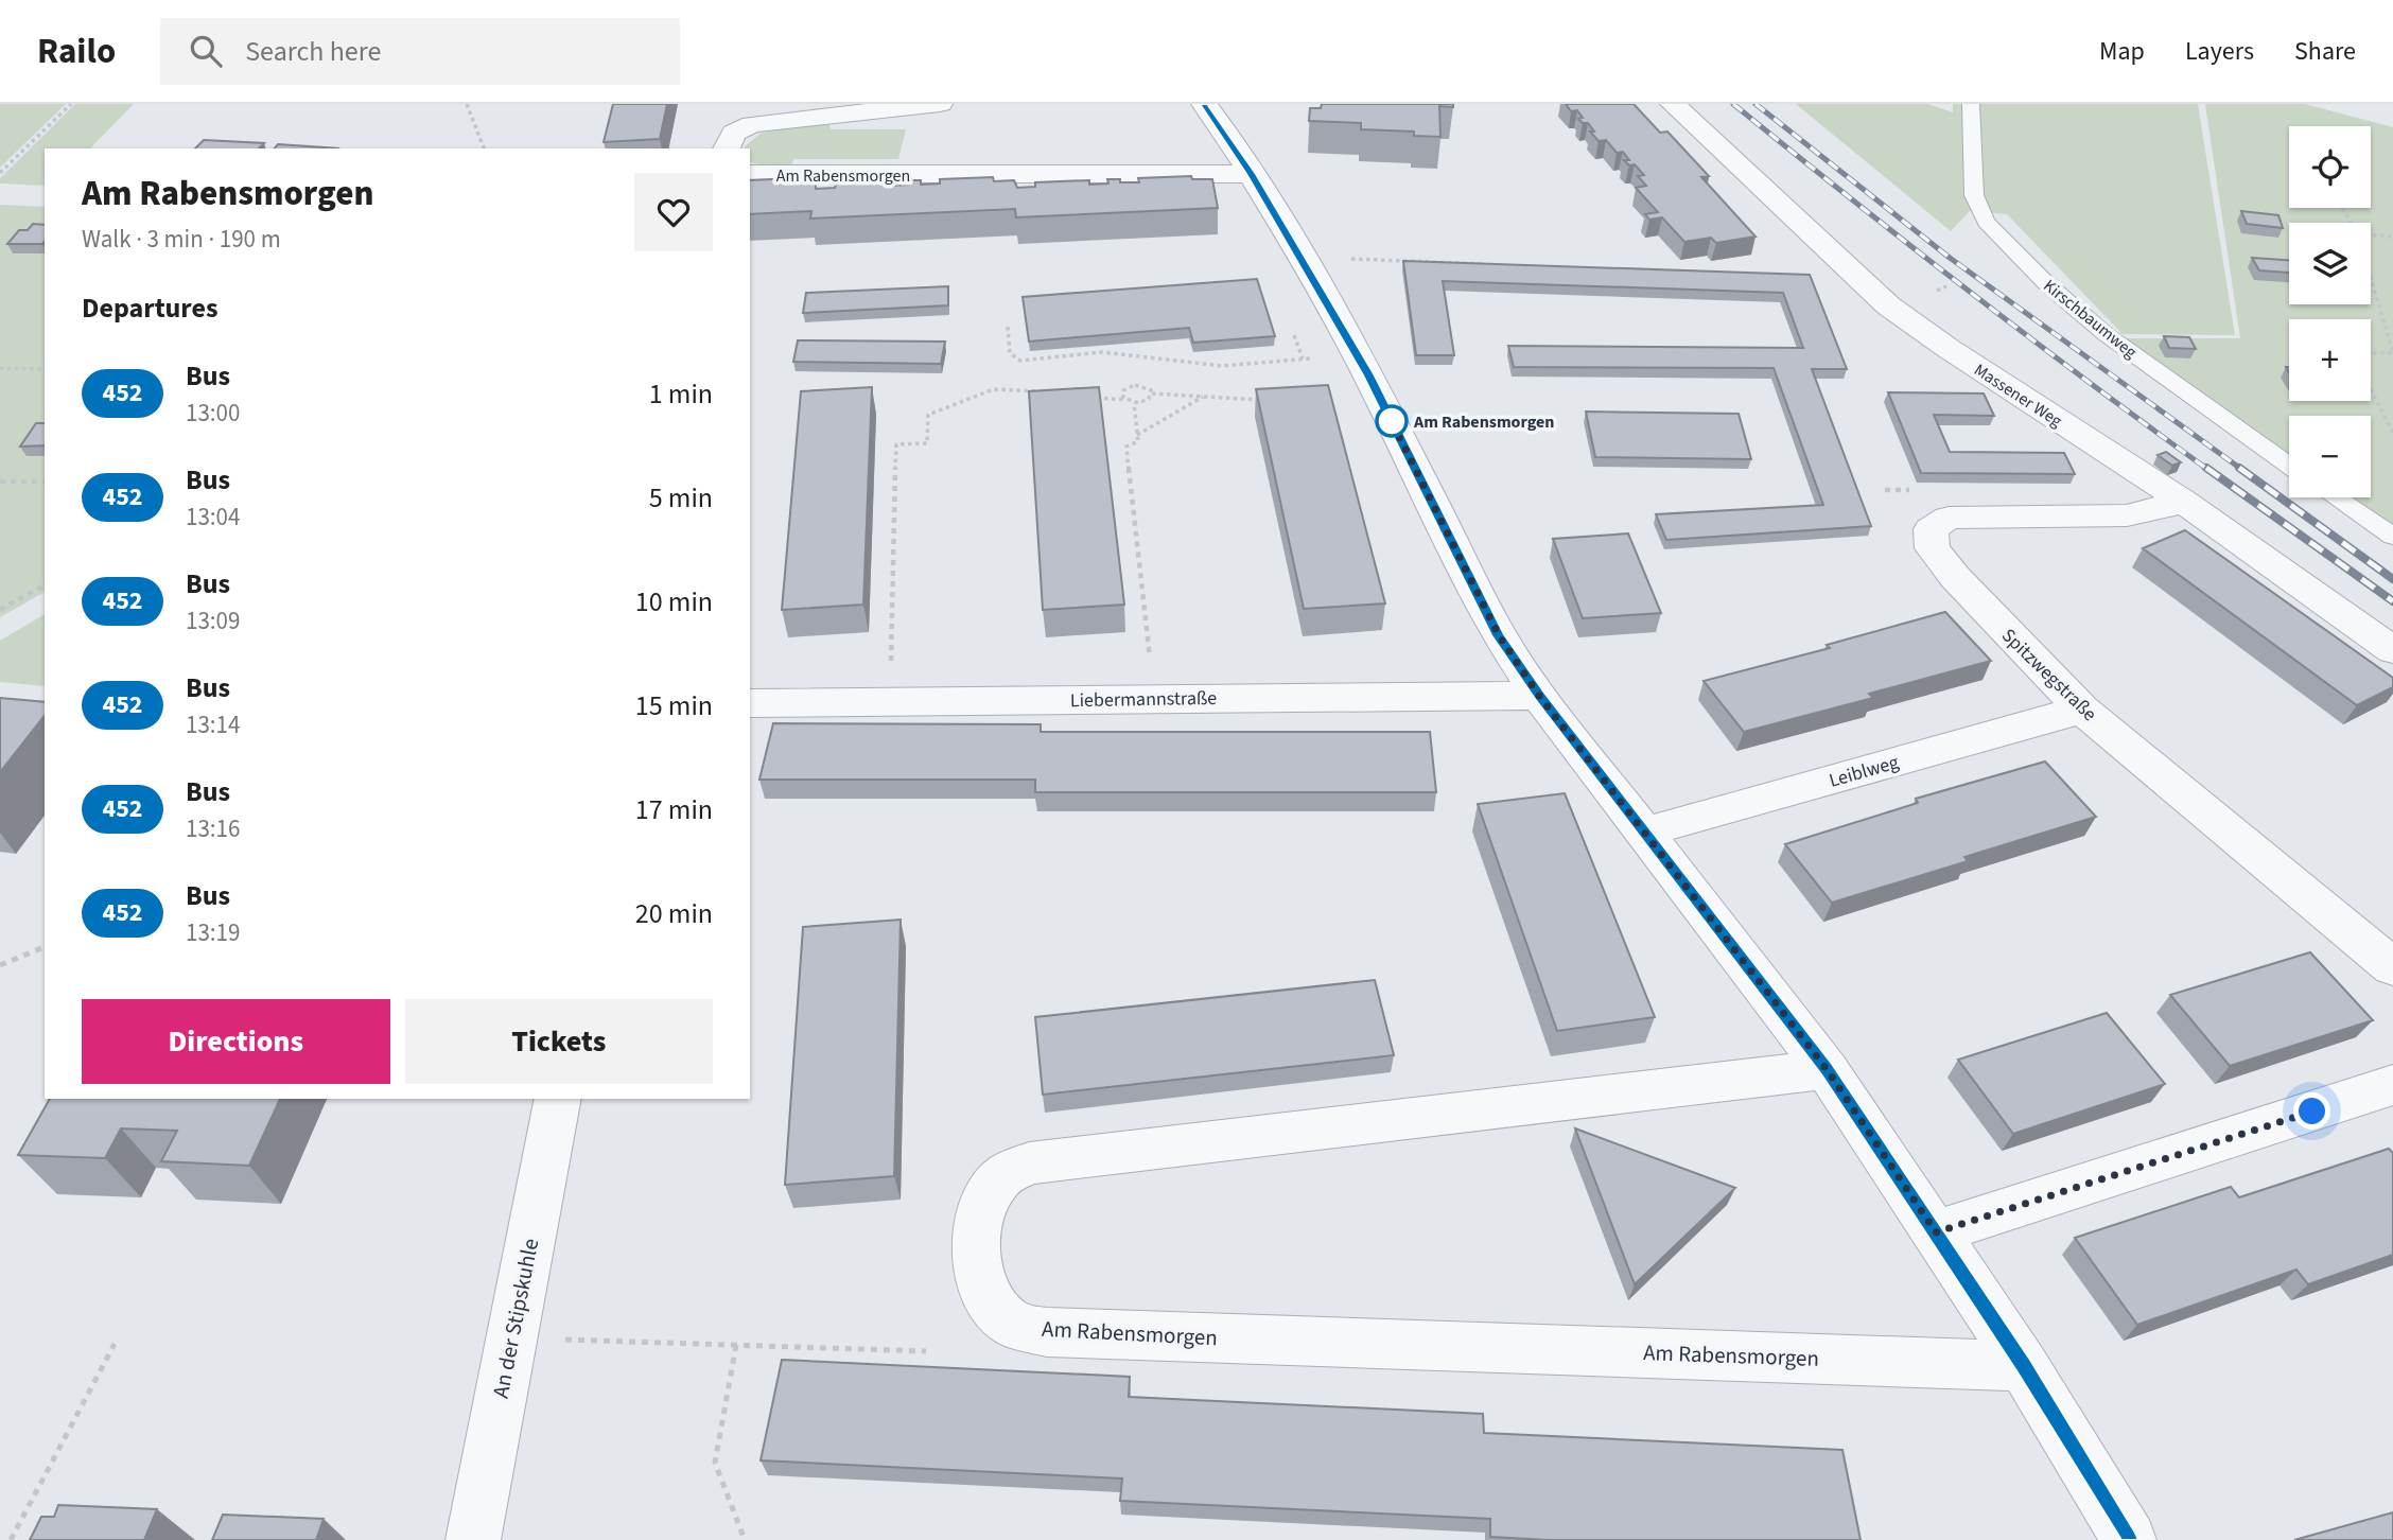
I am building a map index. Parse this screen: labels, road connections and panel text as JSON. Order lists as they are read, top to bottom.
{
  "streets": {
    "street": [
      "Am Rabensmorgen",
      "Massener Weg",
      "Spitzwegstraße",
      "Liebermannstraße",
      "Leiblweg",
      "An der Stipskuhle"
    ],
    "lane": ["Kirschbaumweg"]
  },
  "crossings": [
    ["Massener Weg", "Spitzwegstraße"],
    ["Spitzwegstraße", "Leiblweg"]
  ],
  "places": ["Am Rabensmorgen"],
  "lines": ["bus line 452"],
  "page": {
    "header": "Railo",
    "search": "Search here",
    "nav": ["Map", "Layers", "Share"],
    "map_buttons": ["+", "−"],
    "heading": [
      ["Am Rabensmorgen", "Walk · 3 min · 190 m"],
      "Departures"
    ],
    "list": [
      {
        "mark": "452",
        "name": "Bus",
        "note": "13:00",
        "value": "1 min"
      },
      {
        "mark": "452",
        "name": "Bus",
        "note": "13:04",
        "value": "5 min"
      },
      {
        "mark": "452",
        "name": "Bus",
        "note": "13:09",
        "value": "10 min"
      },
      {
        "mark": "452",
        "name": "Bus",
        "note": "13:14",
        "value": "15 min"
      },
      {
        "mark": "452",
        "name": "Bus",
        "note": "13:16",
        "value": "17 min"
      },
      {
        "mark": "452",
        "name": "Bus",
        "note": "13:19",
        "value": "20 min"
      }
    ],
    "buttons": ["Directions", "Tickets"]
  }
}
